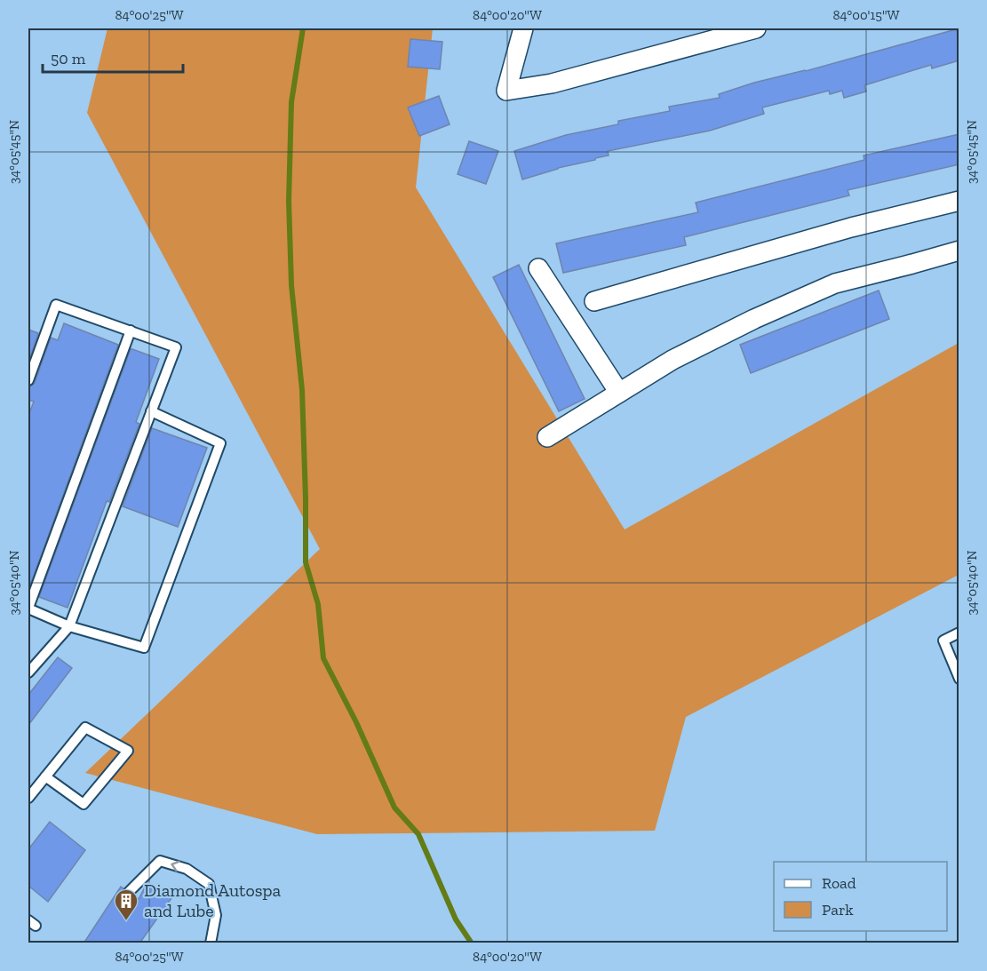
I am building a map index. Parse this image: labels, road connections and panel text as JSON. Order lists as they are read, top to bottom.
{
  "places": {
    "building": ["Diamond Autospa and Lube"]
  },
  "legend": ["Road", "Park"],
  "scale_bar": "50 m",
  "coordinates": [
    "84°00'25\"W",
    "84°00'20\"W",
    "84°00'15\"W",
    "34°05'45\"N",
    "34°05'40\"N"
  ]
}
